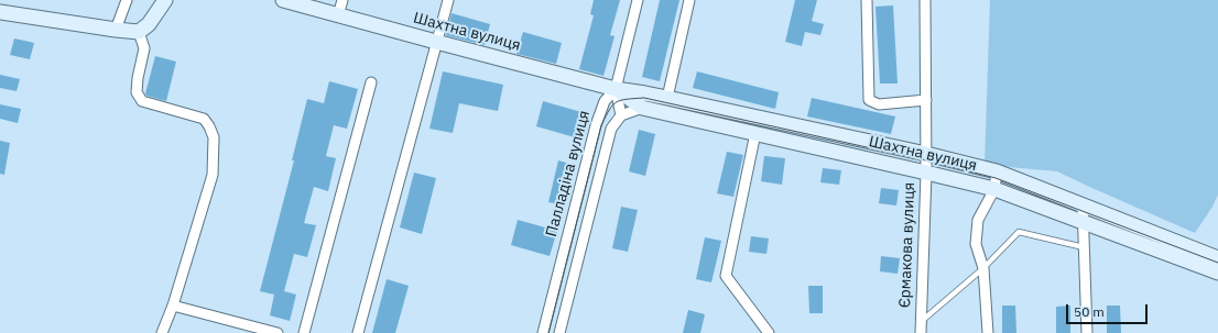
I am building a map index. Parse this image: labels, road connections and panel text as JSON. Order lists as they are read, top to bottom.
{
  "streets": {
    "main road": ["Шахтна вулиця"],
    "street": ["Палладіна вулиця", "Єрмакова вулиця"]
  },
  "crossings": [
    ["Шахтна вулиця", "Палладіна вулиця"],
    ["Шахтна вулиця", "Єрмакова вулиця"]
  ],
  "scale_bar": "50 m"
}
